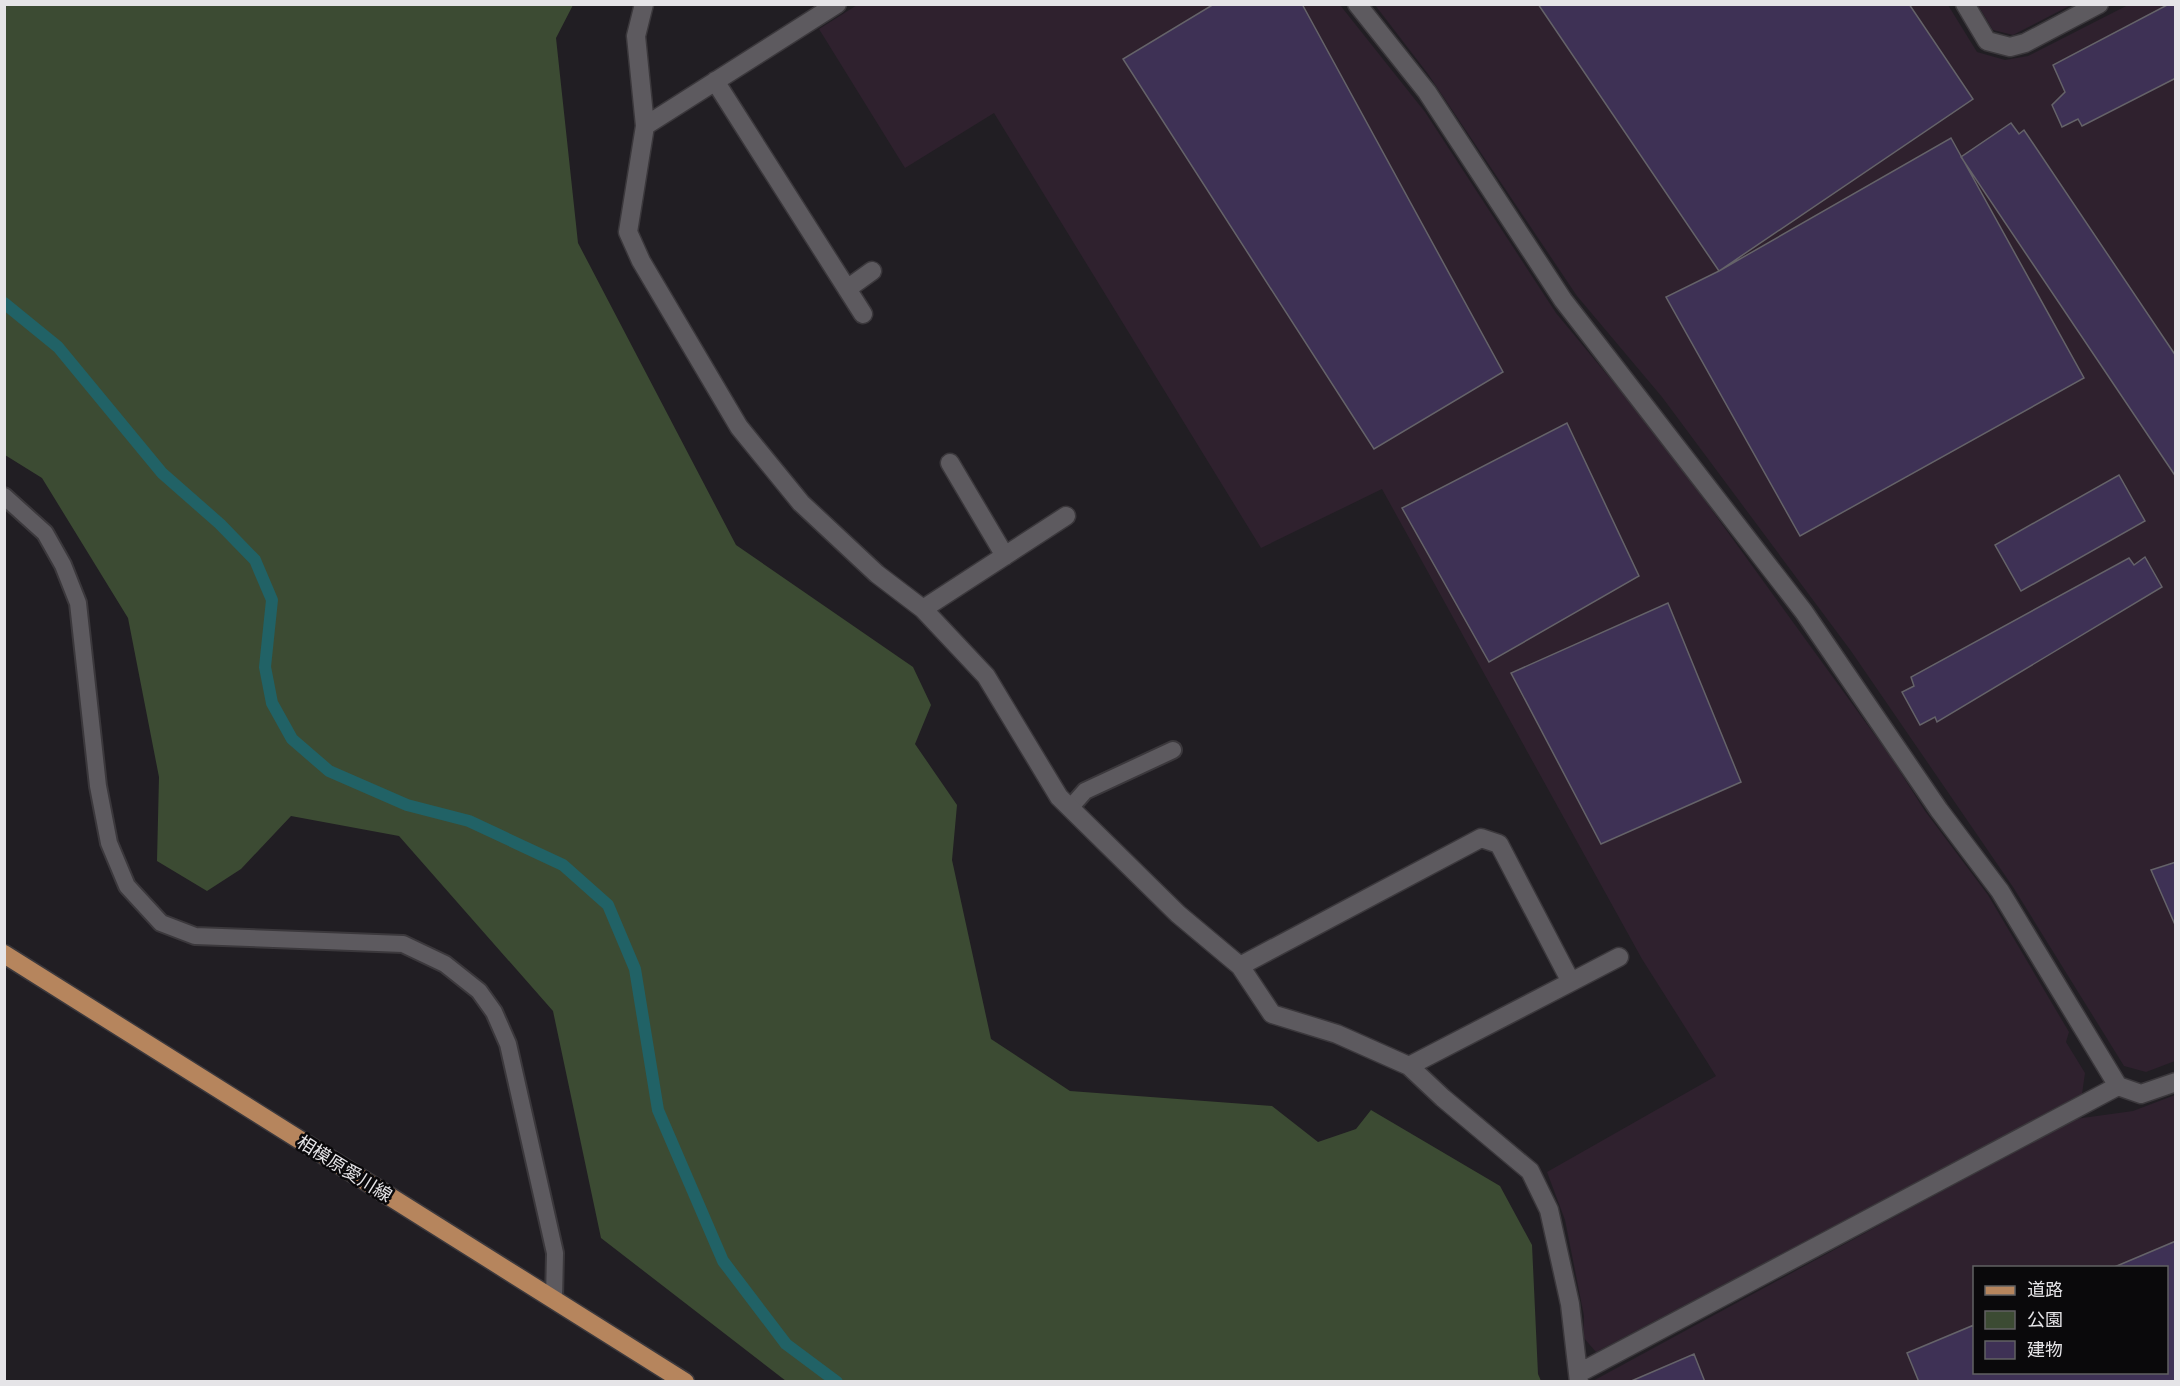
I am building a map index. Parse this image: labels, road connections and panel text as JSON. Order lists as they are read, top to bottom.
{
  "streets": {
    "main road": ["相模原愛川線"]
  },
  "legend": ["道路", "公園", "建物"]
}
